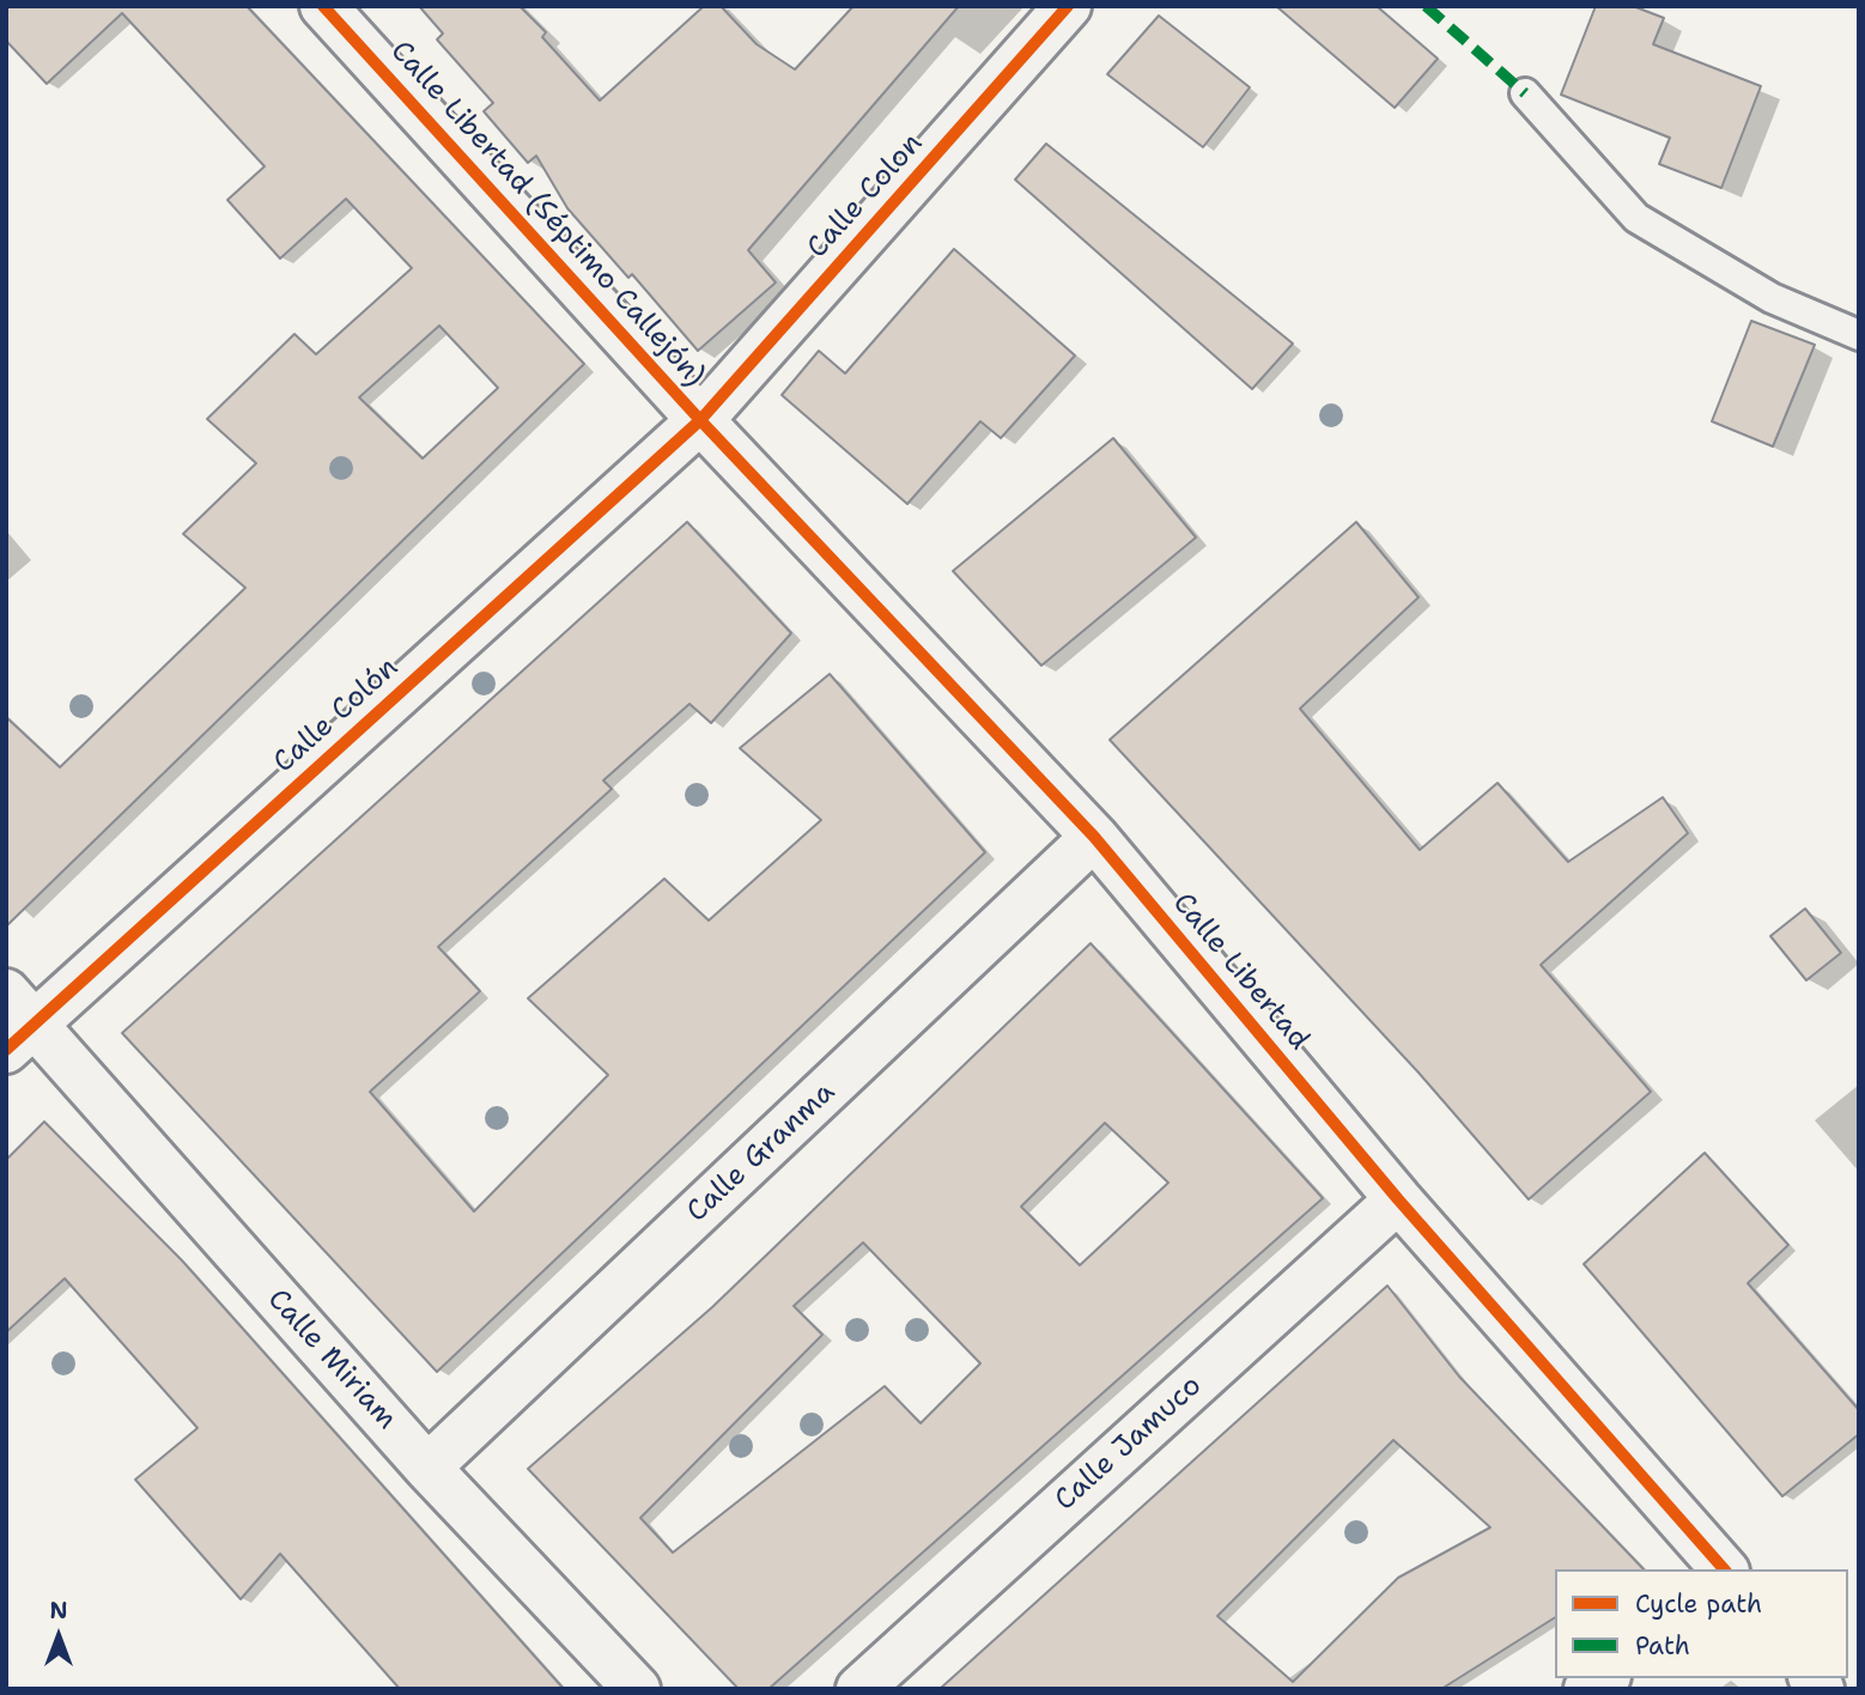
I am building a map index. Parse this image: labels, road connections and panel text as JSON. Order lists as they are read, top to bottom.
{
  "streets": {
    "street": [
      "Calle Colon",
      "Calle Libertad (Séptimo Callejón)",
      "Calle Colón",
      "Calle Libertad",
      "Calle Granma",
      "Calle Miriam",
      "Calle Jamuco"
    ]
  },
  "crossings": [
    ["Calle Colon", "Calle Libertad (Séptimo Callejón)"],
    ["Calle Colon", "Calle Colón"],
    ["Calle Colon", "Calle Libertad"],
    ["Calle Libertad (Séptimo Callejón)", "Calle Colón"],
    ["Calle Libertad (Séptimo Callejón)", "Calle Libertad"],
    ["Calle Colón", "Calle Libertad"],
    ["Calle Colón", "Calle Miriam"],
    ["Calle Libertad", "Calle Granma"],
    ["Calle Libertad", "Calle Jamuco"],
    ["Calle Granma", "Calle Miriam"]
  ],
  "legend": ["Cycle path", "Path"],
  "north": "top"
}
